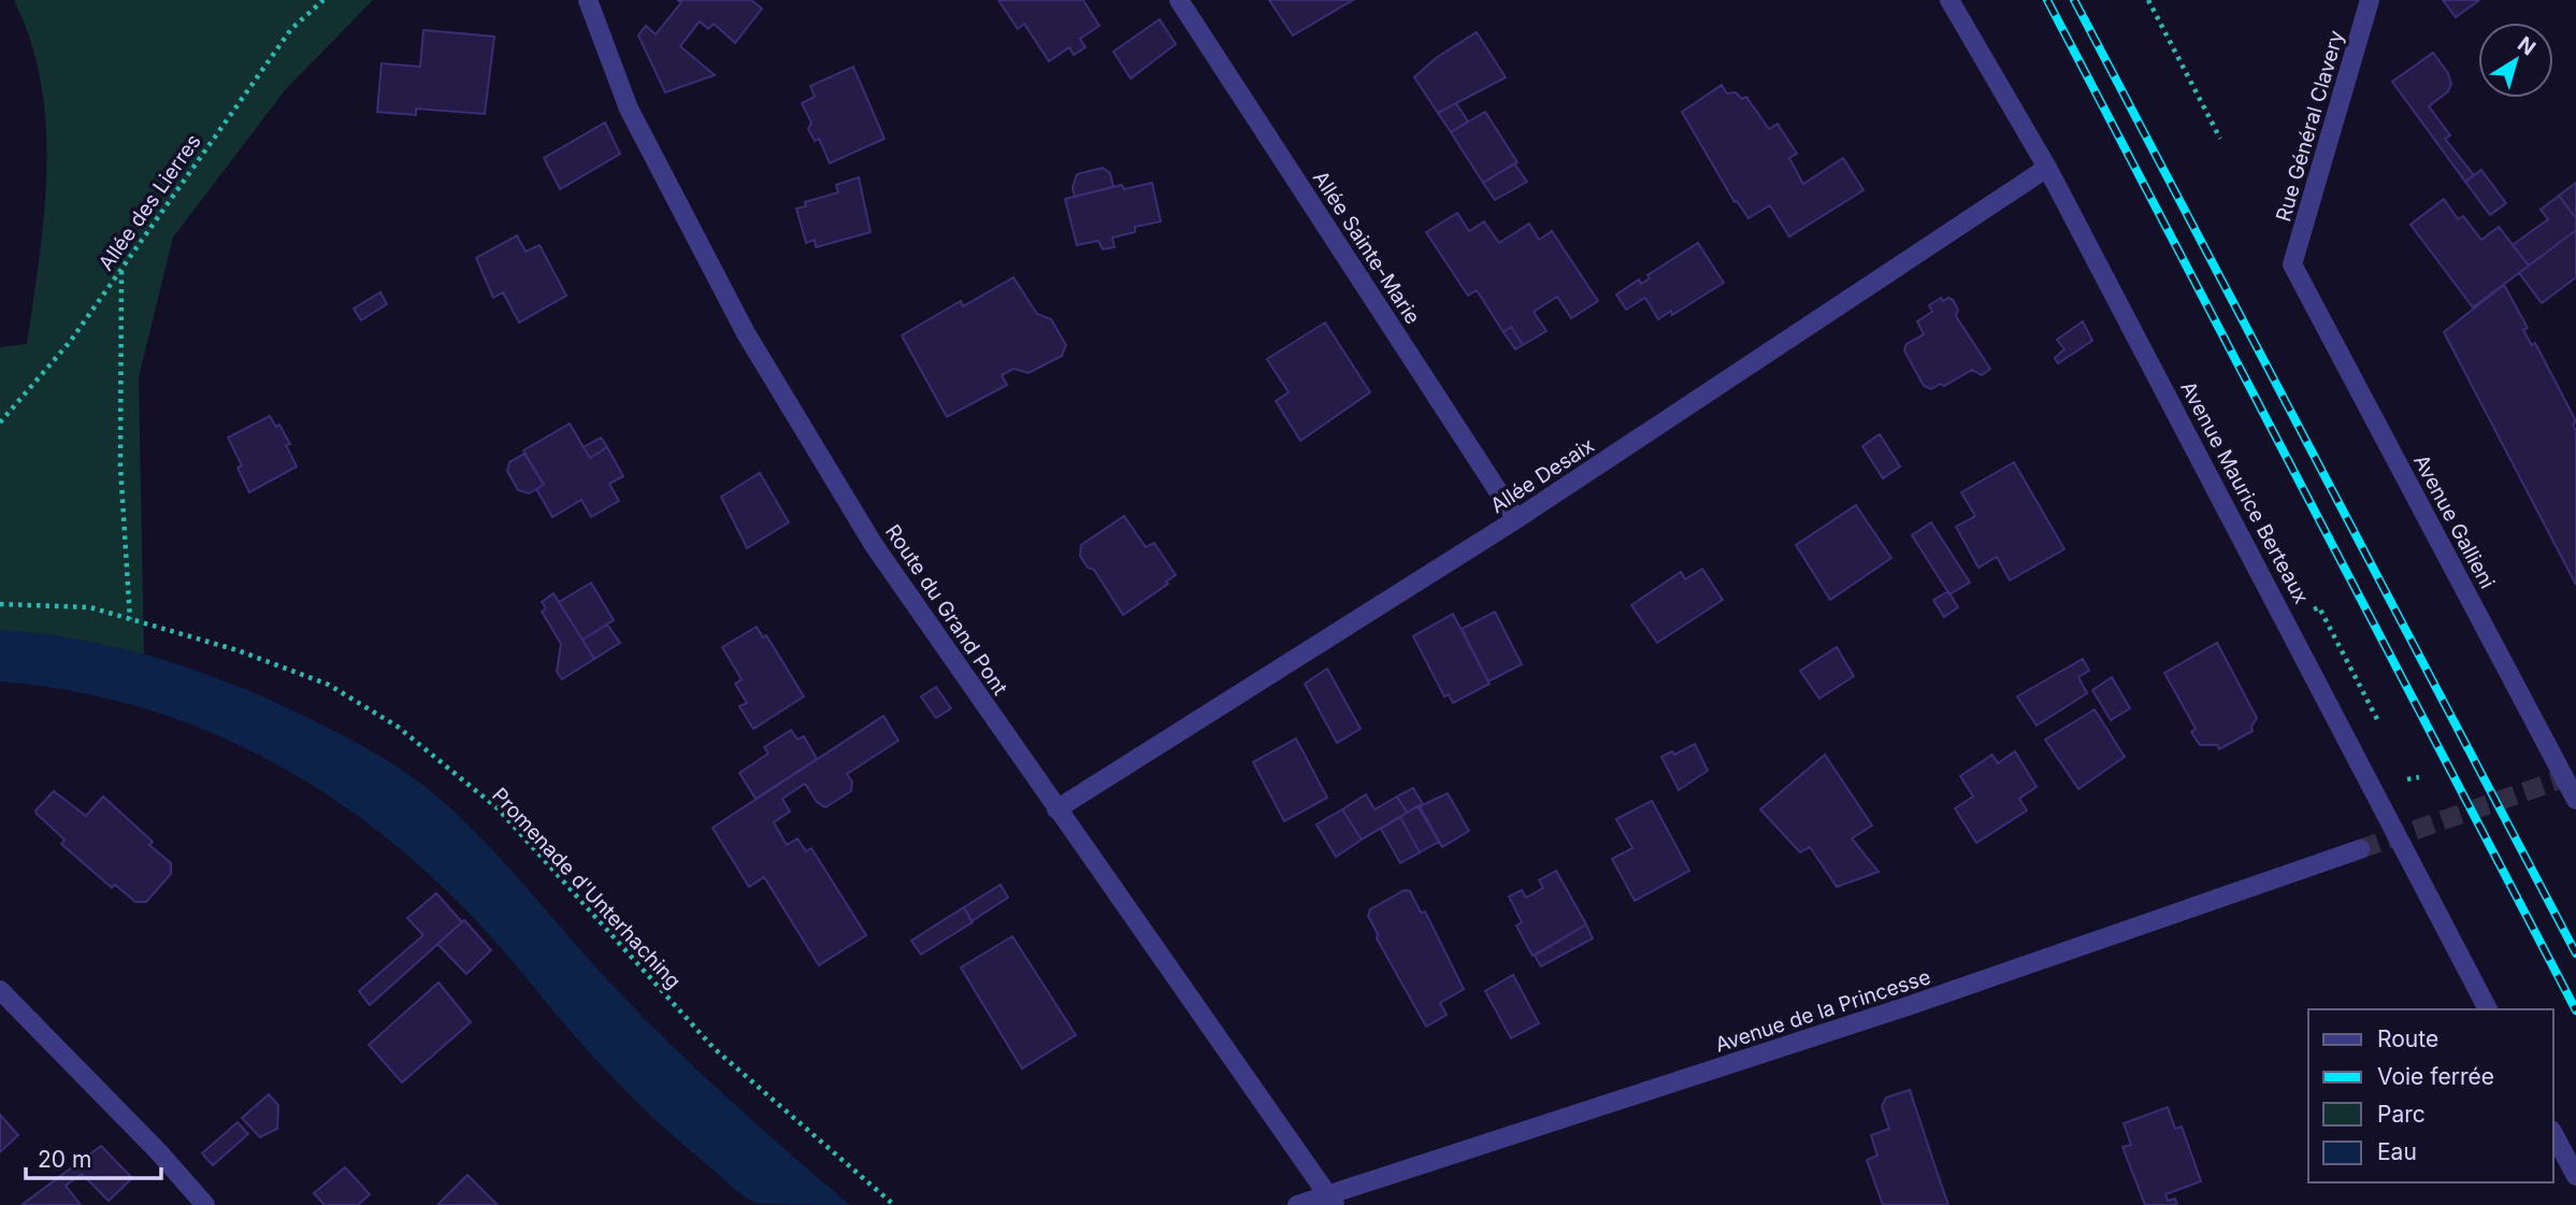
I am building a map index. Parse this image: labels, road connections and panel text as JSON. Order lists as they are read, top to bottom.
{
  "streets": {
    "street": [
      "Rue Général Clavery",
      "Allée Sainte-Marie",
      "Allée Desaix",
      "Avenue Maurice Berteaux",
      "Avenue Gallieni",
      "Route du Grand Pont",
      "Avenue de la Princesse"
    ],
    "path": ["Allée des Lierres", "Promenade d'Unterhaching"]
  },
  "crossings": [
    ["Rue Général Clavery", "Avenue Gallieni"],
    ["Allée Sainte-Marie", "Allée Desaix"],
    ["Allée Desaix", "Avenue Maurice Berteaux"],
    ["Allée Desaix", "Route du Grand Pont"],
    ["Route du Grand Pont", "Avenue de la Princesse"]
  ],
  "legend": [
    "Route",
    "Voie ferrée",
    "Parc",
    "Eau"
  ],
  "scale_bar": "20 m",
  "north": "top right"
}
